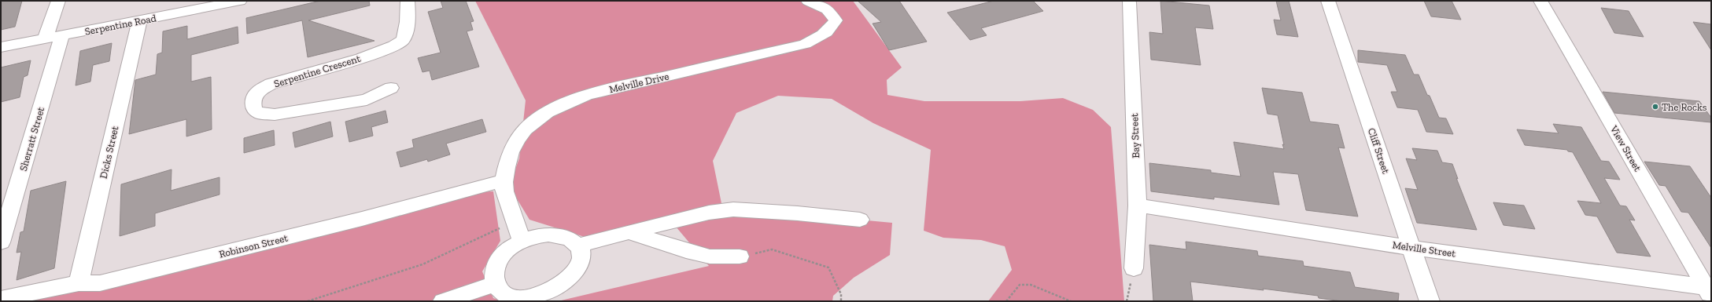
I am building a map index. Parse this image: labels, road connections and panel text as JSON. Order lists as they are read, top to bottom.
{
  "streets": {
    "street": [
      "Serpentine Road",
      "Serpentine Crescent",
      "Melville Drive",
      "Bay Street",
      "Sherratt Street",
      "View Street",
      "Cliff Street",
      "Dicks Street",
      "Robinson Street",
      "Melville Street"
    ]
  },
  "crossings": [
    ["Serpentine Road", "Sherratt Street"],
    ["Serpentine Road", "Dicks Street"],
    ["Melville Drive", "Robinson Street"],
    ["Bay Street", "Melville Street"],
    ["View Street", "Melville Street"],
    ["Cliff Street", "Melville Street"],
    ["Dicks Street", "Robinson Street"]
  ],
  "places": ["The Rocks"]
}
